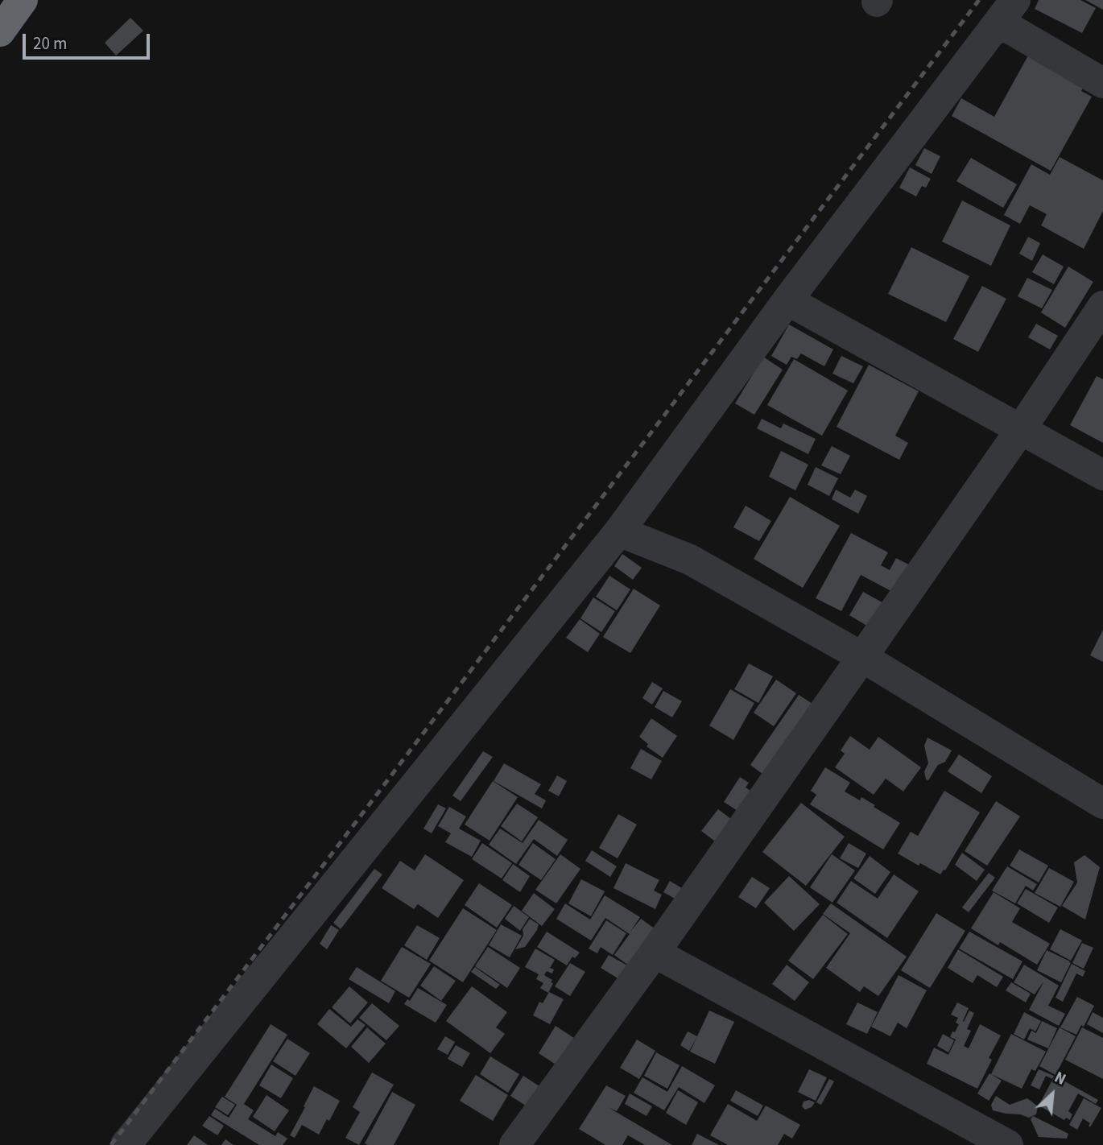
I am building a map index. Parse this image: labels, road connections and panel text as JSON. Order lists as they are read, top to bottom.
{
  "scale_bar": "20 m",
  "north": "top right"
}
